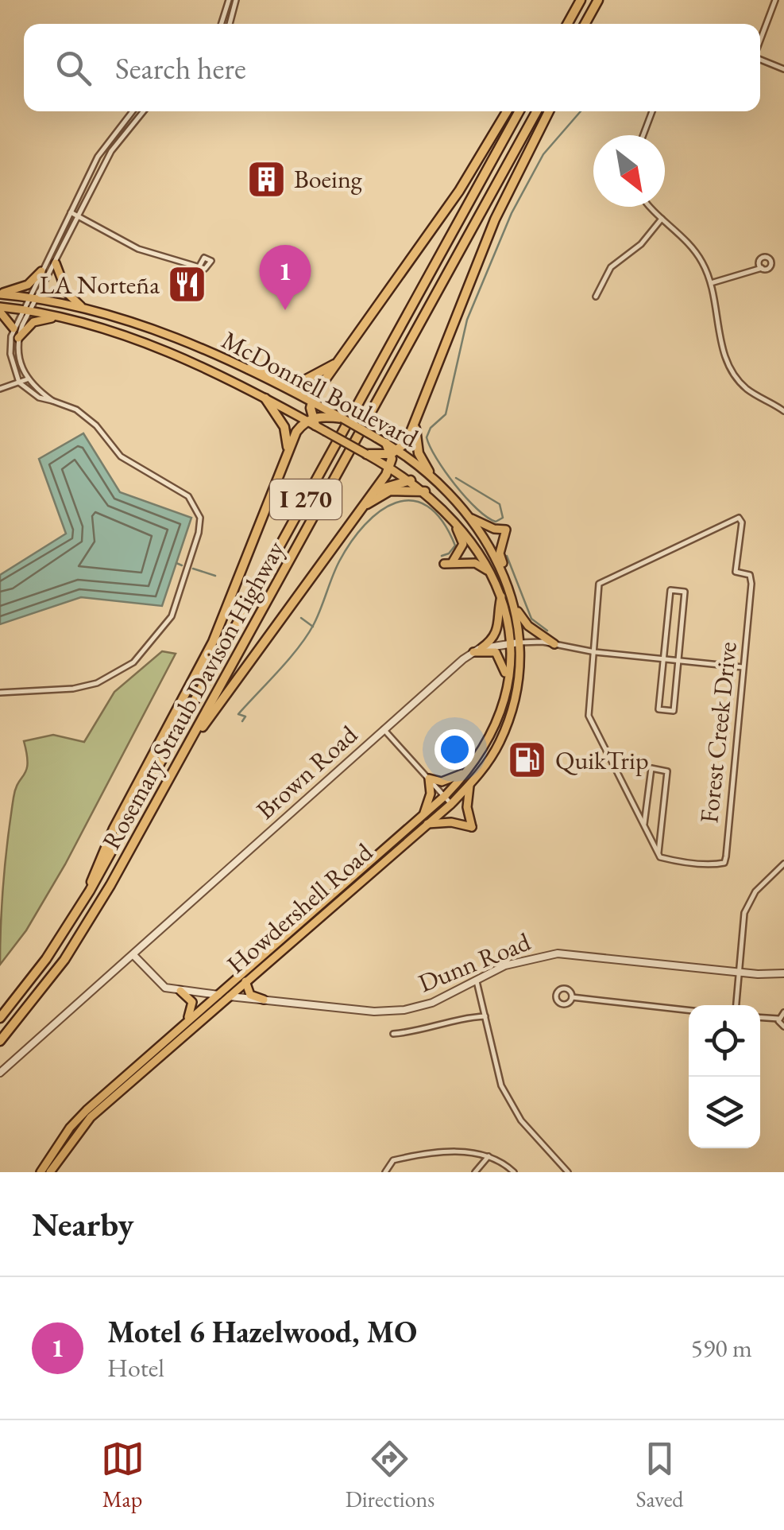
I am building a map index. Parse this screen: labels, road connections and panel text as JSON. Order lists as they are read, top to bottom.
{
  "streets": {
    "highway": ["I 270", "Rosemary Straub Davison Highway"],
    "main road": ["McDonnell Boulevard", "Howdershell Road"],
    "street": ["Forest Creek Drive", "Brown Road", "Dunn Road"]
  },
  "crossings": [
    ["McDonnell Boulevard", "Howdershell Road"],
    ["Brown Road", "Dunn Road"],
    ["Howdershell Road", "Dunn Road"]
  ],
  "places": {
    "building": ["Boeing"],
    "restaurant": ["LA Norteña"],
    "fuel station": ["QuikTrip"]
  },
  "north": "bottom right",
  "page": {
    "search": "Search here",
    "pins": "1",
    "heading": "Nearby",
    "list": [
      {
        "mark": "1",
        "name": "Motel 6 Hazelwood, MO",
        "note": "Hotel",
        "value": "590 m"
      }
    ],
    "nav": ["Map", "Directions", "Saved"]
  }
}
